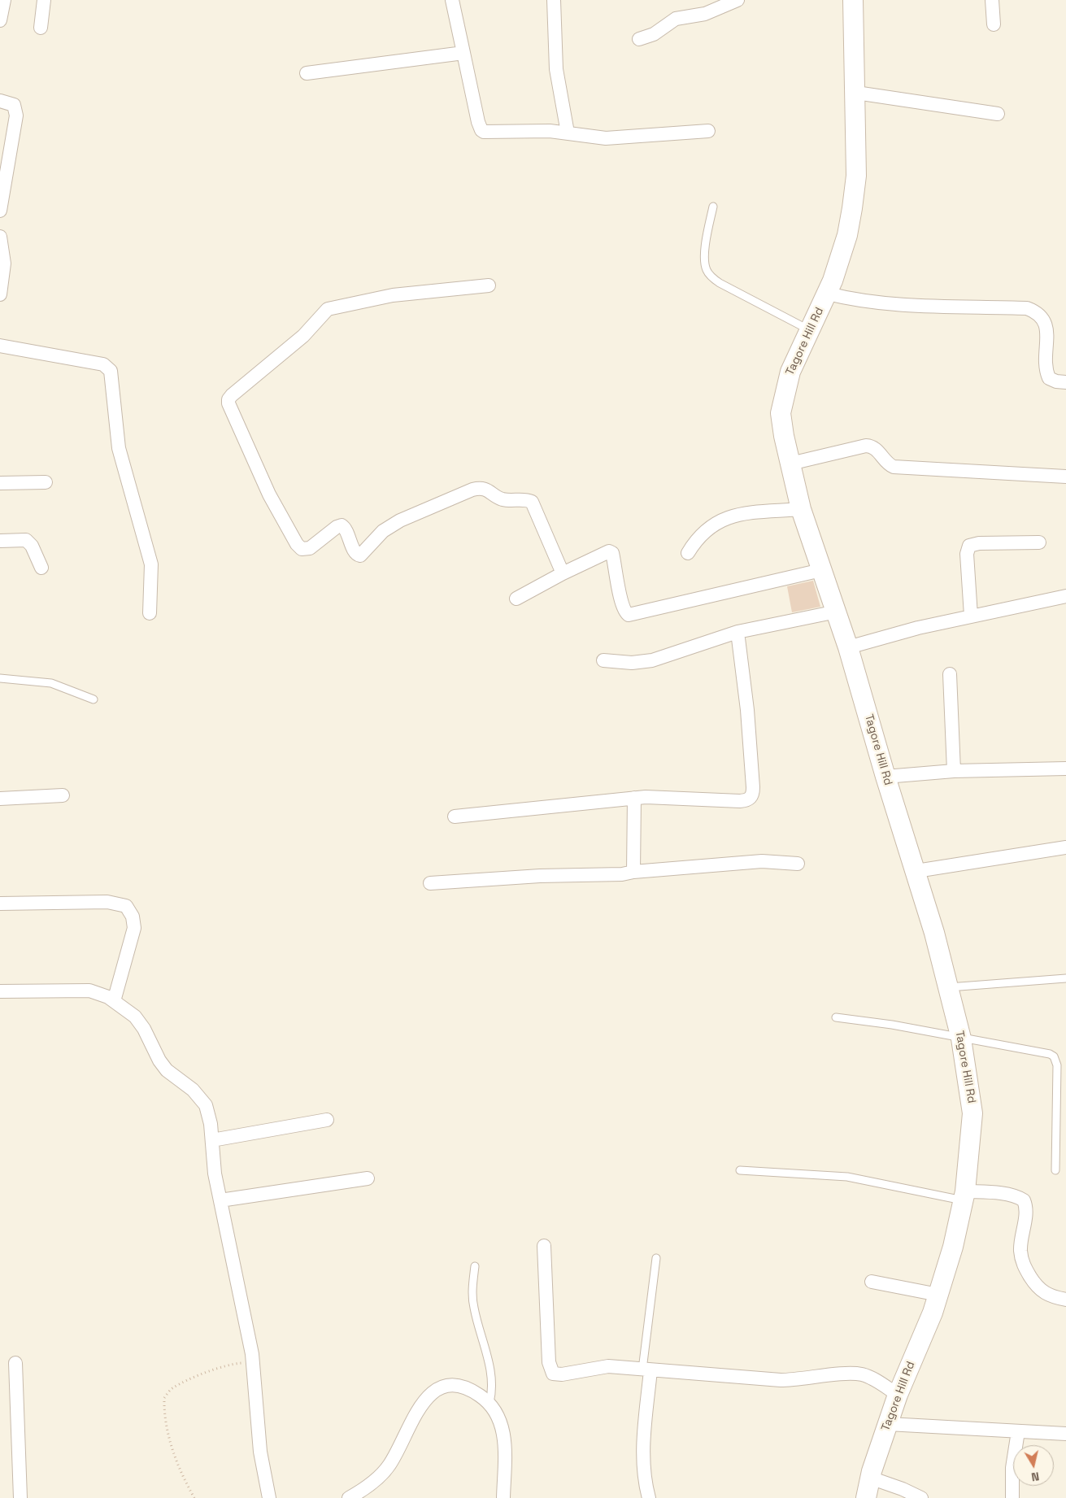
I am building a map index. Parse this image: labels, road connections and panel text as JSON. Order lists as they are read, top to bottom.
{
  "streets": {
    "main road": ["Tagore Hill Rd"]
  },
  "north": "bottom"
}
